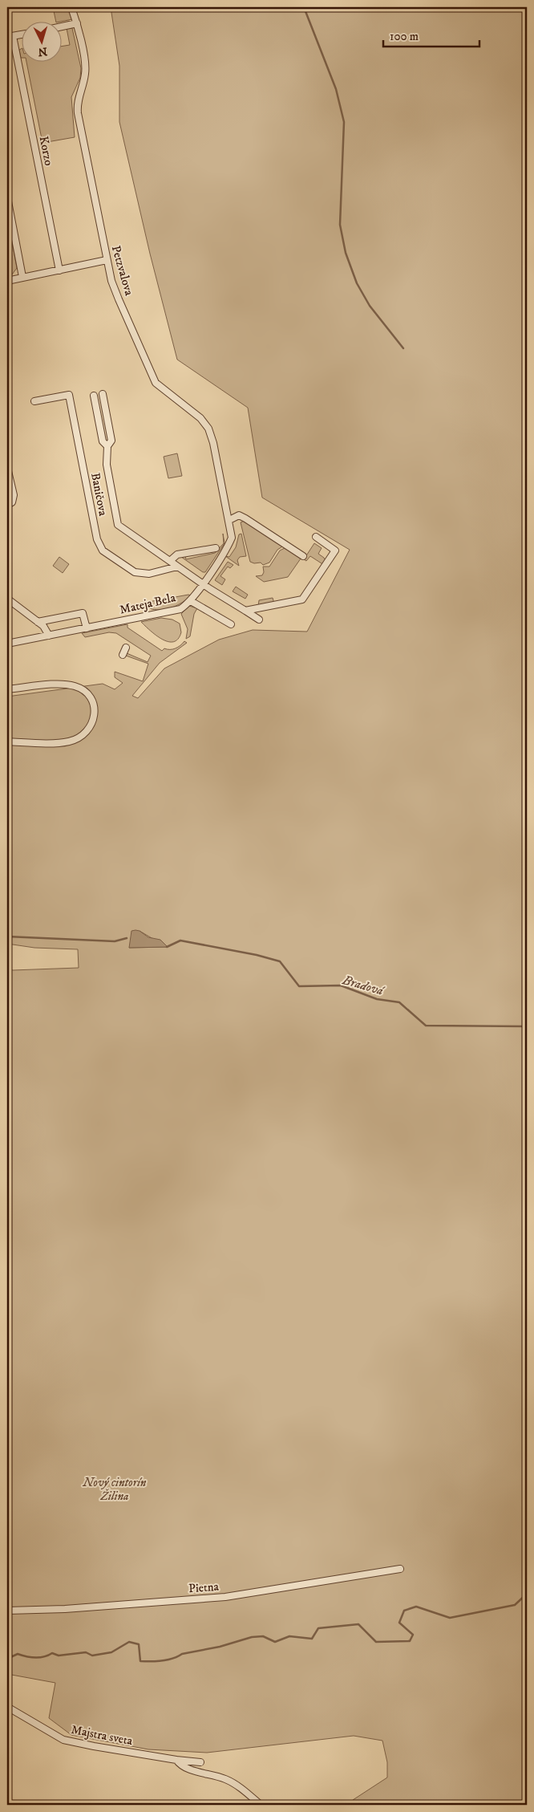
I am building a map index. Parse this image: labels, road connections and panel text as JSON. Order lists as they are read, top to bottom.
{
  "streets": {
    "street": [
      "Korzo",
      "Petzvalova",
      "Baničova",
      "Mateja Bela",
      "Pietna",
      "Majstra sveta"
    ]
  },
  "crossings": [
    ["Petzvalova", "Mateja Bela"],
    ["Baničova", "Mateja Bela"]
  ],
  "water": ["Bradová"],
  "parks": ["Nový cintorín Žilina"],
  "scale_bar": "100 m",
  "north": "bottom"
}
